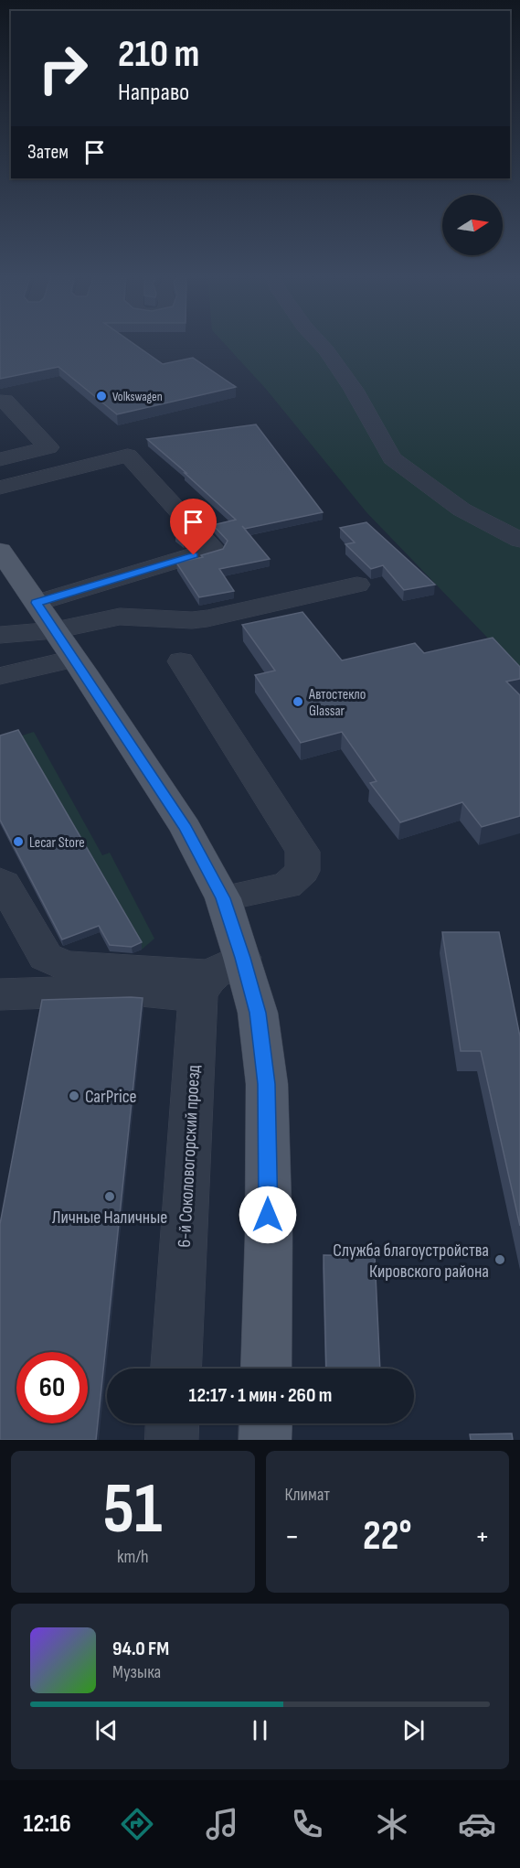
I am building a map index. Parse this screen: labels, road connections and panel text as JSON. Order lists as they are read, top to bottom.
{
  "streets": {
    "street": ["6-й Соколовогорский проезд"]
  },
  "places": [
    "Volkswagen",
    "Автостекло Glassar",
    "Lecar Store",
    "CarPrice",
    "Личные Наличные",
    "Служба благоустройства Кировского района"
  ],
  "north": "right",
  "page": {
    "turn": ["210 m", "Направо"],
    "then": "Затем",
    "limit": "60",
    "trip": "12:17 · 1 мин · 260 m",
    "tile": [
      ["51", "km/h"],
      "Климат"
    ],
    "heat": ["−", "22°", "+"],
    "song": ["94.0 FM", "Музыка"],
    "tabs": "12:16"
  }
}
